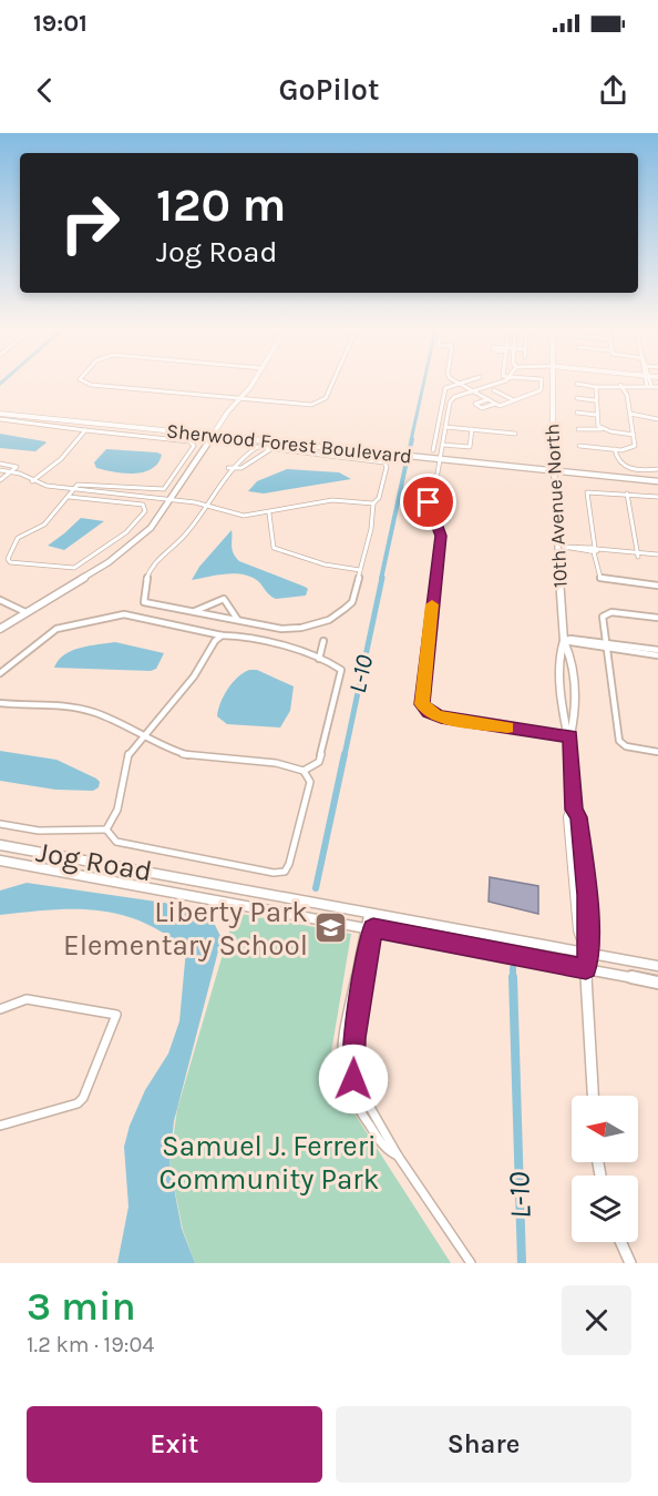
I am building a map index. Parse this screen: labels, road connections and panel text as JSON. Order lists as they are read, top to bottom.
{
  "streets": {
    "main road": ["Jog Road"],
    "street": ["Sherwood Forest Boulevard", "10th Avenue North"]
  },
  "crossings": [
    ["Sherwood Forest Boulevard", "10th Avenue North"],
    ["10th Avenue North", "Jog Road"]
  ],
  "water": ["L-10"],
  "parks": ["Samuel J. Ferreri Community Park"],
  "places": {
    "school or university": ["Liberty Park Elementary School"]
  },
  "north": "left",
  "page": {
    "status": "19:01",
    "header": "GoPilot",
    "turn": ["120 m", "Jog Road"],
    "heading": ["3 min", "1.2 km · 19:04"],
    "buttons": ["Exit", "Share"]
  }
}
